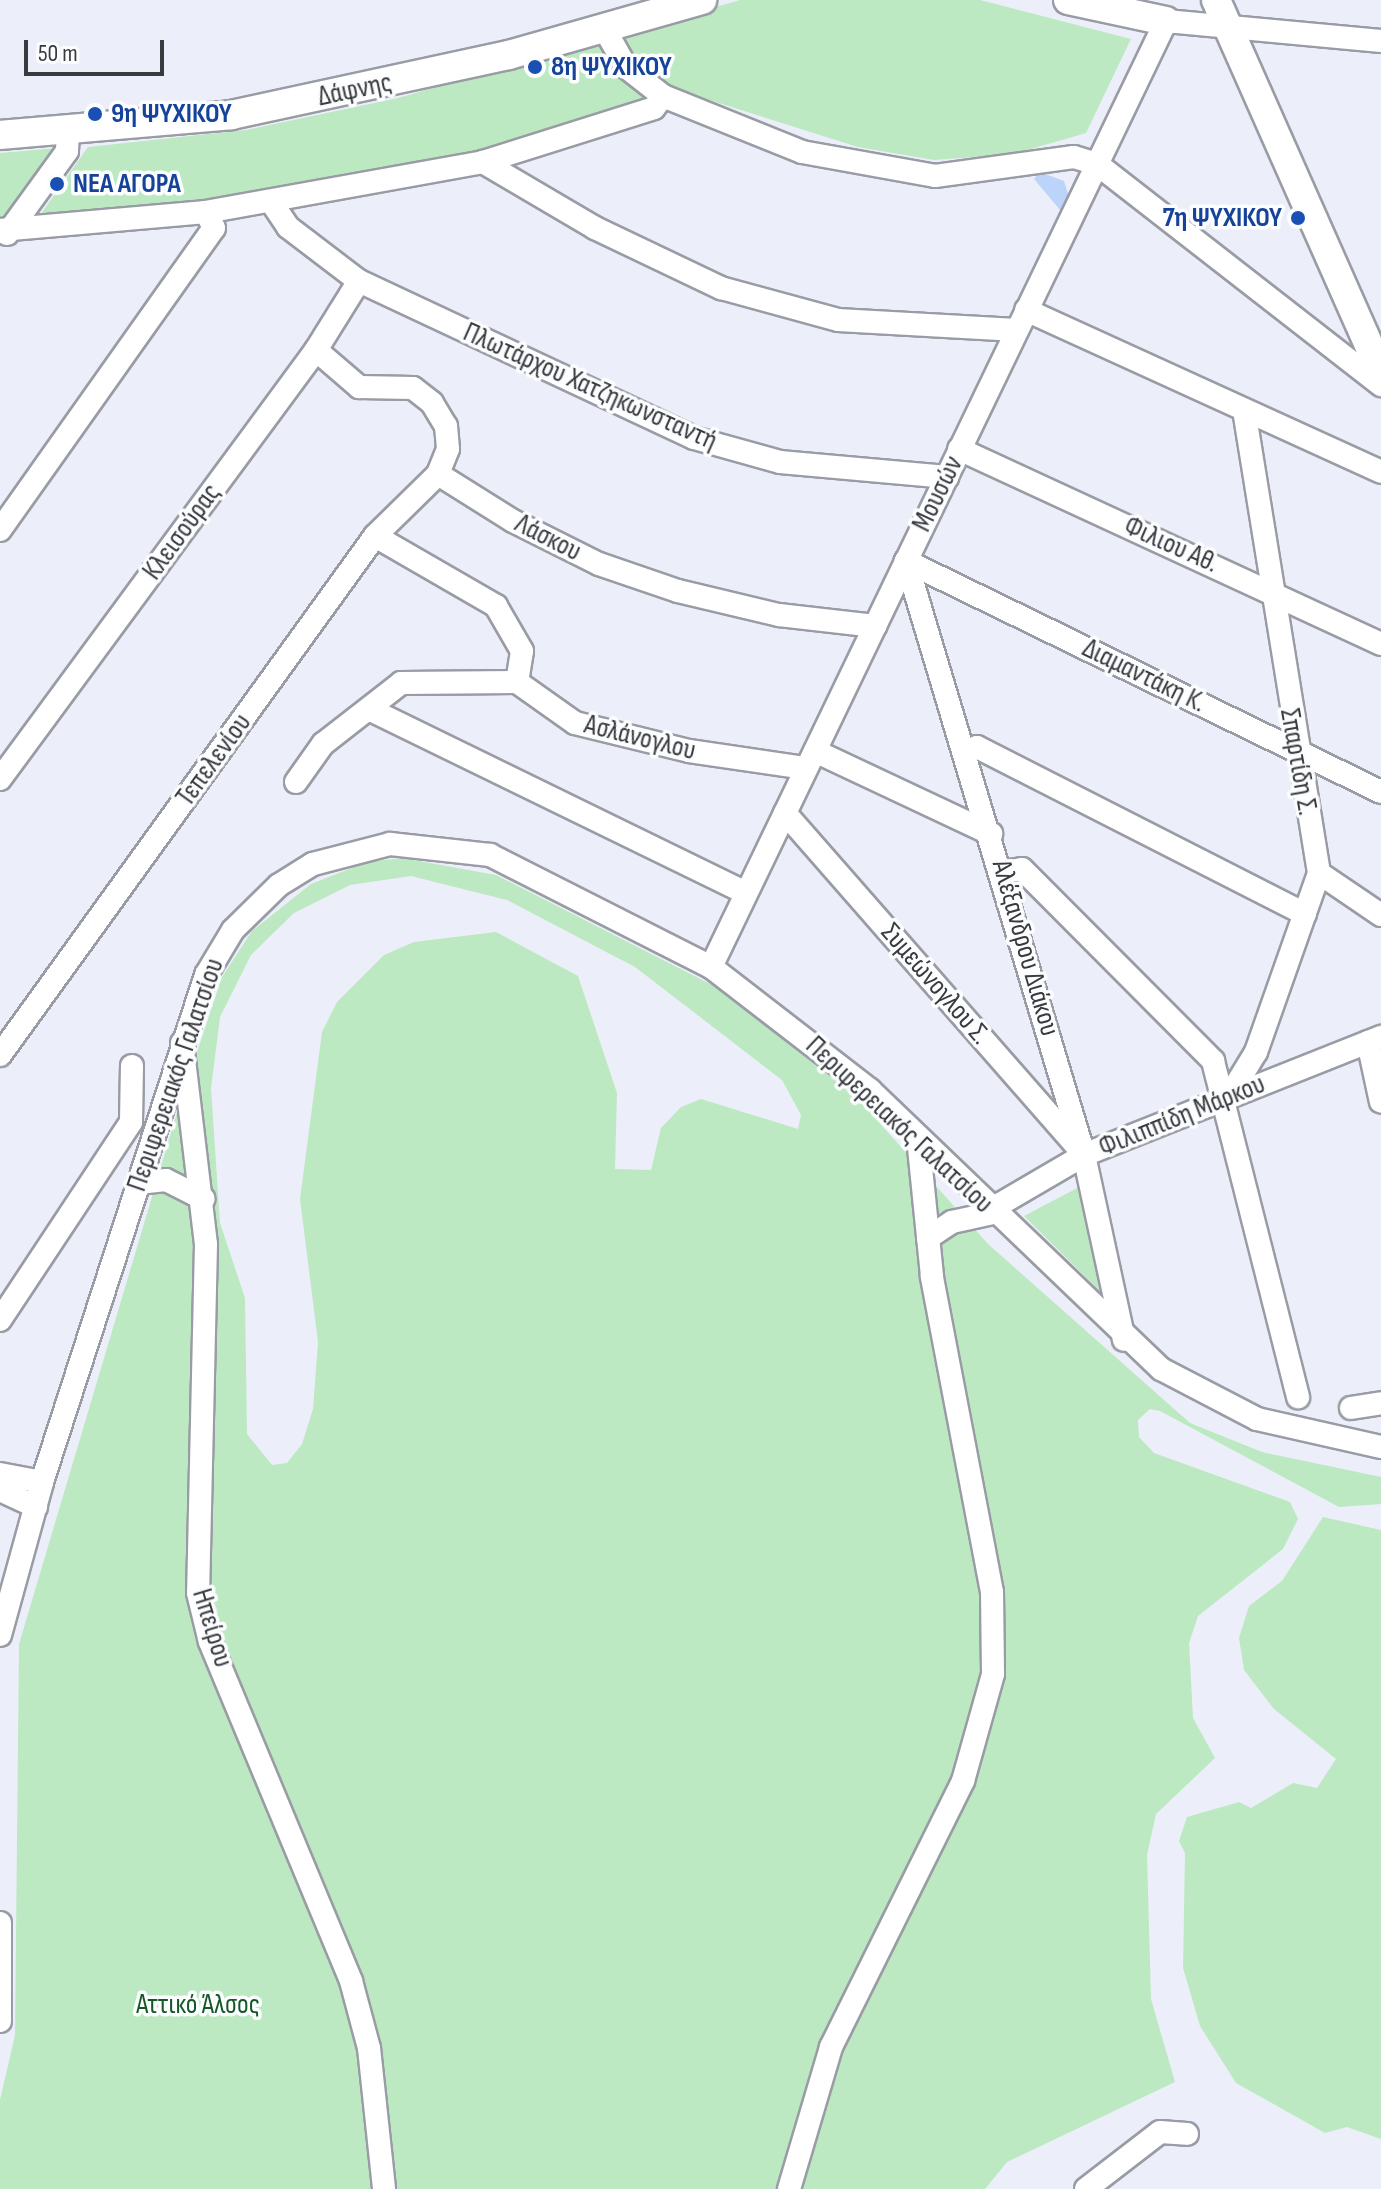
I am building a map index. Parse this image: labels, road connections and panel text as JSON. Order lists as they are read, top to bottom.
{
  "streets": {
    "main road": ["Δάφνης"],
    "street": [
      "Πλωτάρχου Χατζηκωνσταντή",
      "Μουσών",
      "Κλεισούρας",
      "Λάσκου",
      "Φιλιου Αθ.",
      "Διαμαντάκη Κ.",
      "Ασλάνογλου",
      "Τεπελενίου",
      "Σπαρτίδη Σ.",
      "Αλέξανδρου Διάκου",
      "Συμεώνογλου Σ.",
      "Περιφερειακός Γαλατσίου",
      "Φιλιππίδη Μάρκου",
      "Ηπείρου"
    ]
  },
  "crossings": [
    ["Πλωτάρχου Χατζηκωνσταντή", "Μουσών"],
    ["Πλωτάρχου Χατζηκωνσταντή", "Κλεισούρας"],
    ["Μουσών", "Λάσκου"],
    ["Μουσών", "Φιλιου Αθ."],
    ["Μουσών", "Διαμαντάκη Κ."],
    ["Μουσών", "Ασλάνογλου"],
    ["Μουσών", "Αλέξανδρου Διάκου"],
    ["Μουσών", "Συμεώνογλου Σ."],
    ["Μουσών", "Περιφερειακός Γαλατσίου"],
    ["Λάσκου", "Τεπελενίου"],
    ["Φιλιου Αθ.", "Σπαρτίδη Σ."],
    ["Διαμαντάκη Κ.", "Σπαρτίδη Σ."],
    ["Διαμαντάκη Κ.", "Αλέξανδρου Διάκου"],
    ["Ασλάνογλου", "Αλέξανδρου Διάκου"],
    ["Σπαρτίδη Σ.", "Φιλιππίδη Μάρκου"],
    ["Αλέξανδρου Διάκου", "Συμεώνογλου Σ."],
    ["Αλέξανδρου Διάκου", "Περιφερειακός Γαλατσίου"],
    ["Αλέξανδρου Διάκου", "Φιλιππίδη Μάρκου"],
    ["Συμεώνογλου Σ.", "Φιλιππίδη Μάρκου"],
    ["Περιφερειακός Γαλατσίου", "Φιλιππίδη Μάρκου"],
    ["Περιφερειακός Γαλατσίου", "Ηπείρου"]
  ],
  "parks": ["Αττικό Άλσος"],
  "places": [
    "8η ΨΥΧΙΚΟΥ",
    "9η ΨΥΧΙΚΟΥ",
    "ΝΕΑ ΑΓΟΡΑ",
    "7η ΨΥΧΙΚΟΥ"
  ],
  "scale_bar": "50 m"
}
